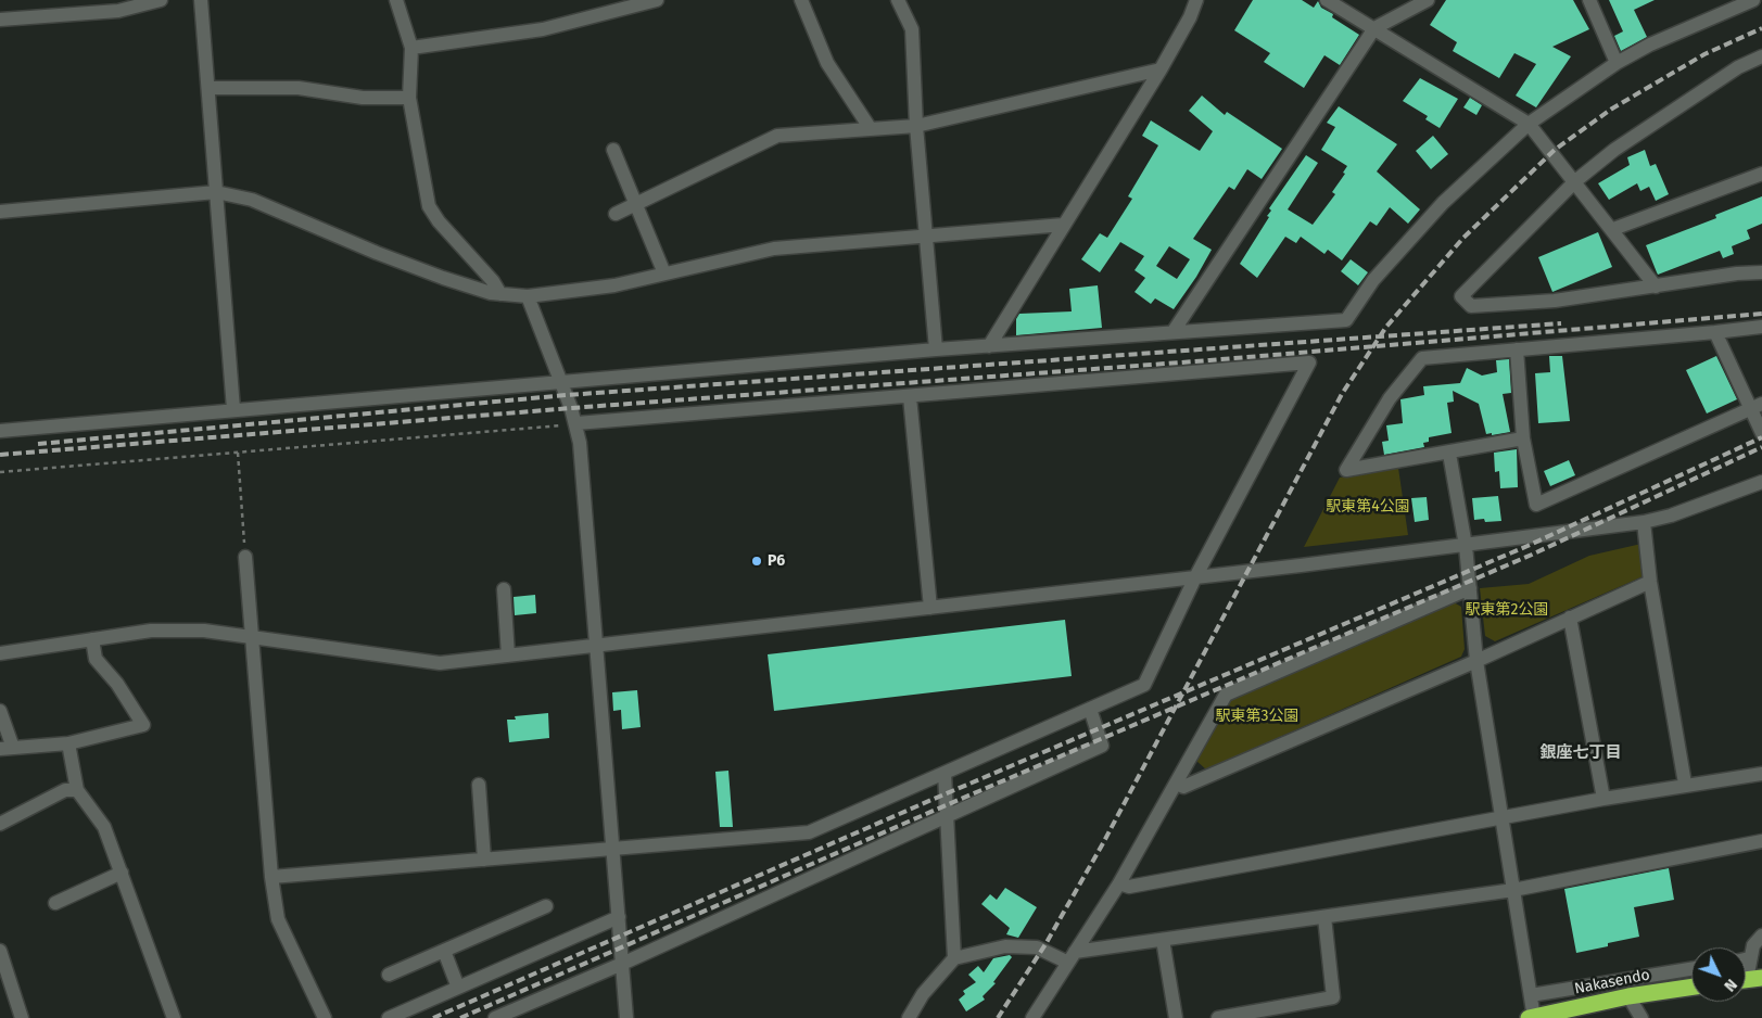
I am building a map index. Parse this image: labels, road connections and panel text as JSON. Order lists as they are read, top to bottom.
{
  "streets": {
    "highway": ["Nakasendo"]
  },
  "districts": ["銀座七丁目"],
  "parks": ["駅東第4公園", "駅東第2公園", "駅東第3公園"],
  "places": ["P6"],
  "north": "bottom right"
}
